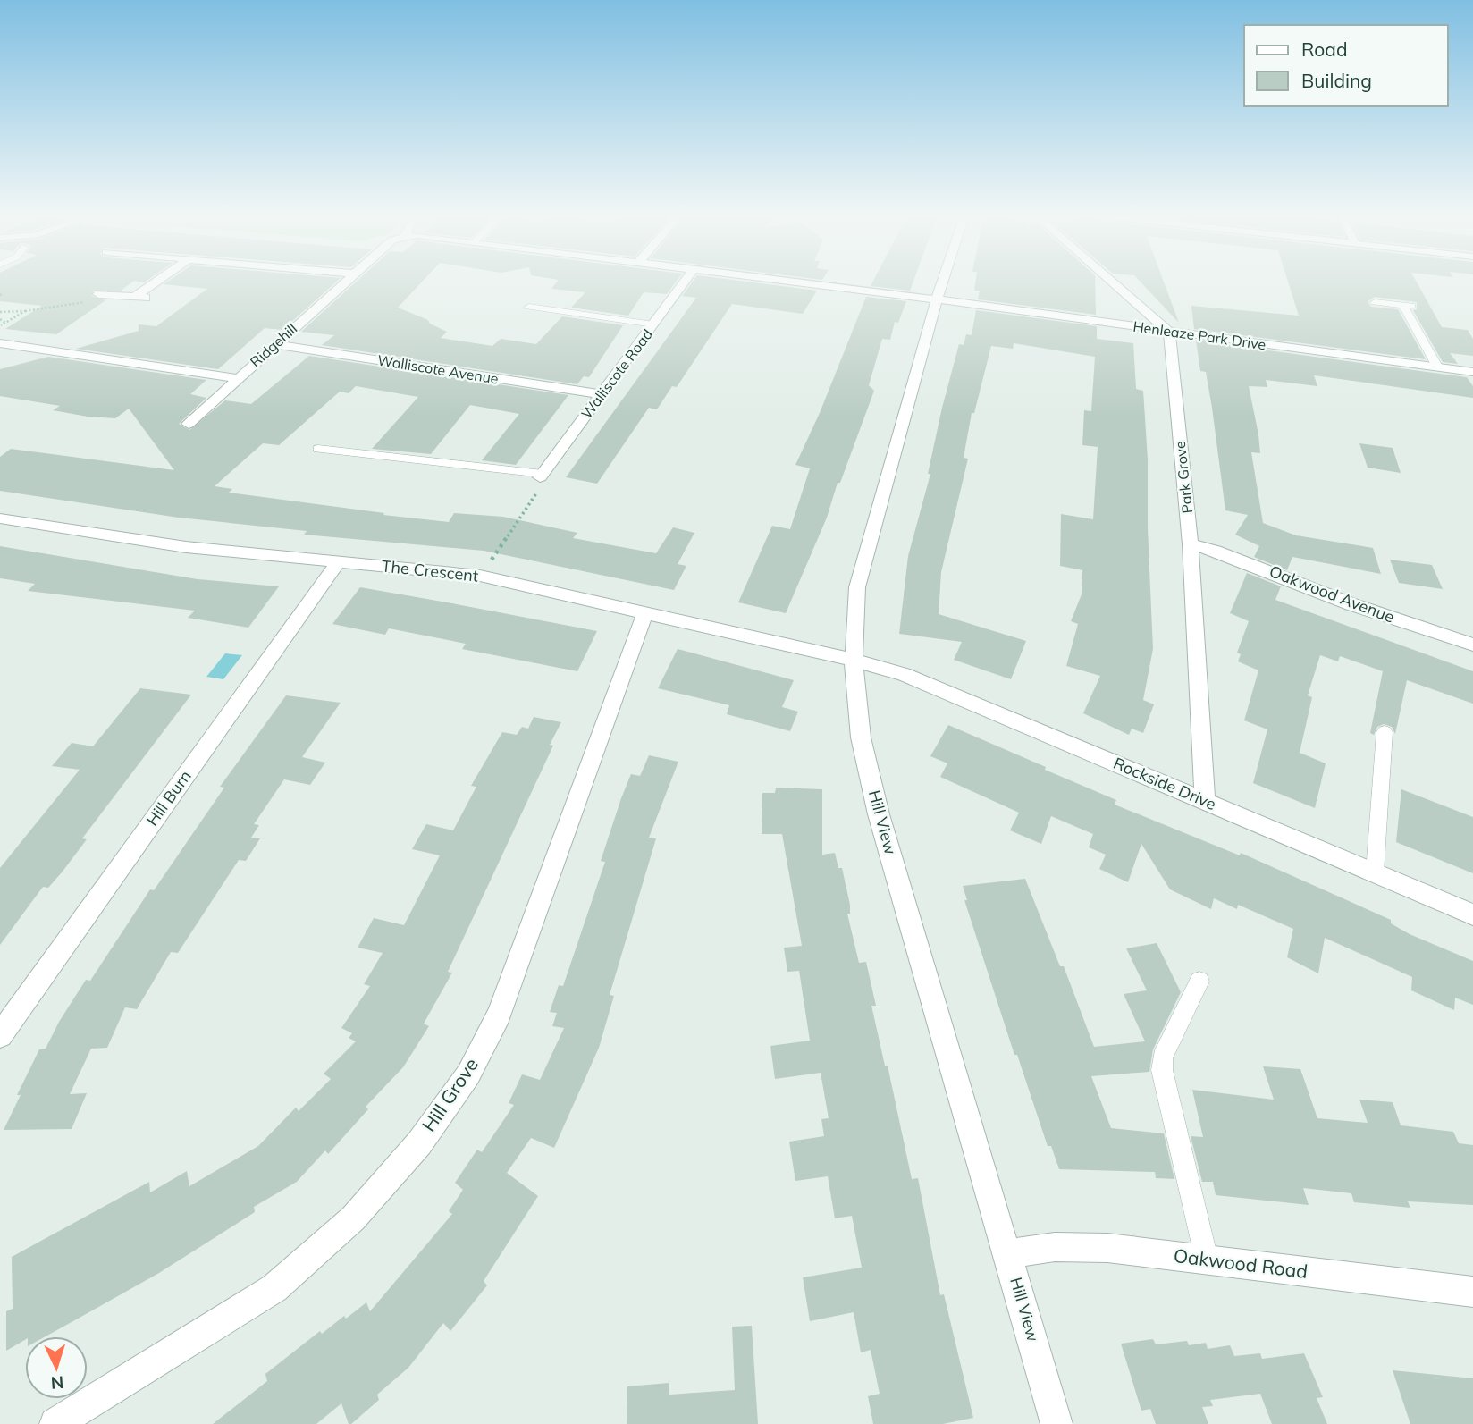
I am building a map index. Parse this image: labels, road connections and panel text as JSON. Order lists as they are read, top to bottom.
{
  "streets": {
    "street": [
      "Henleaze Park Drive",
      "Ridgehill",
      "Walliscote Avenue",
      "Walliscote Road",
      "Park Grove",
      "The Crescent",
      "Oakwood Avenue",
      "Rockside Drive",
      "Hill Burn",
      "Hill View",
      "Hill Grove",
      "Oakwood Road"
    ]
  },
  "crossings": [
    ["Henleaze Park Drive", "Park Grove"],
    ["Henleaze Park Drive", "Hill View"],
    ["Ridgehill", "Walliscote Avenue"],
    ["Walliscote Avenue", "Walliscote Road"],
    ["Park Grove", "Oakwood Avenue"],
    ["Park Grove", "Rockside Drive"],
    ["The Crescent", "Rockside Drive"],
    ["The Crescent", "Hill Burn"],
    ["The Crescent", "Hill View"],
    ["The Crescent", "Hill Grove"],
    ["Rockside Drive", "Hill View"],
    ["Hill View", "Oakwood Road"]
  ],
  "legend": ["Road", "Building"],
  "north": "bottom"
}
